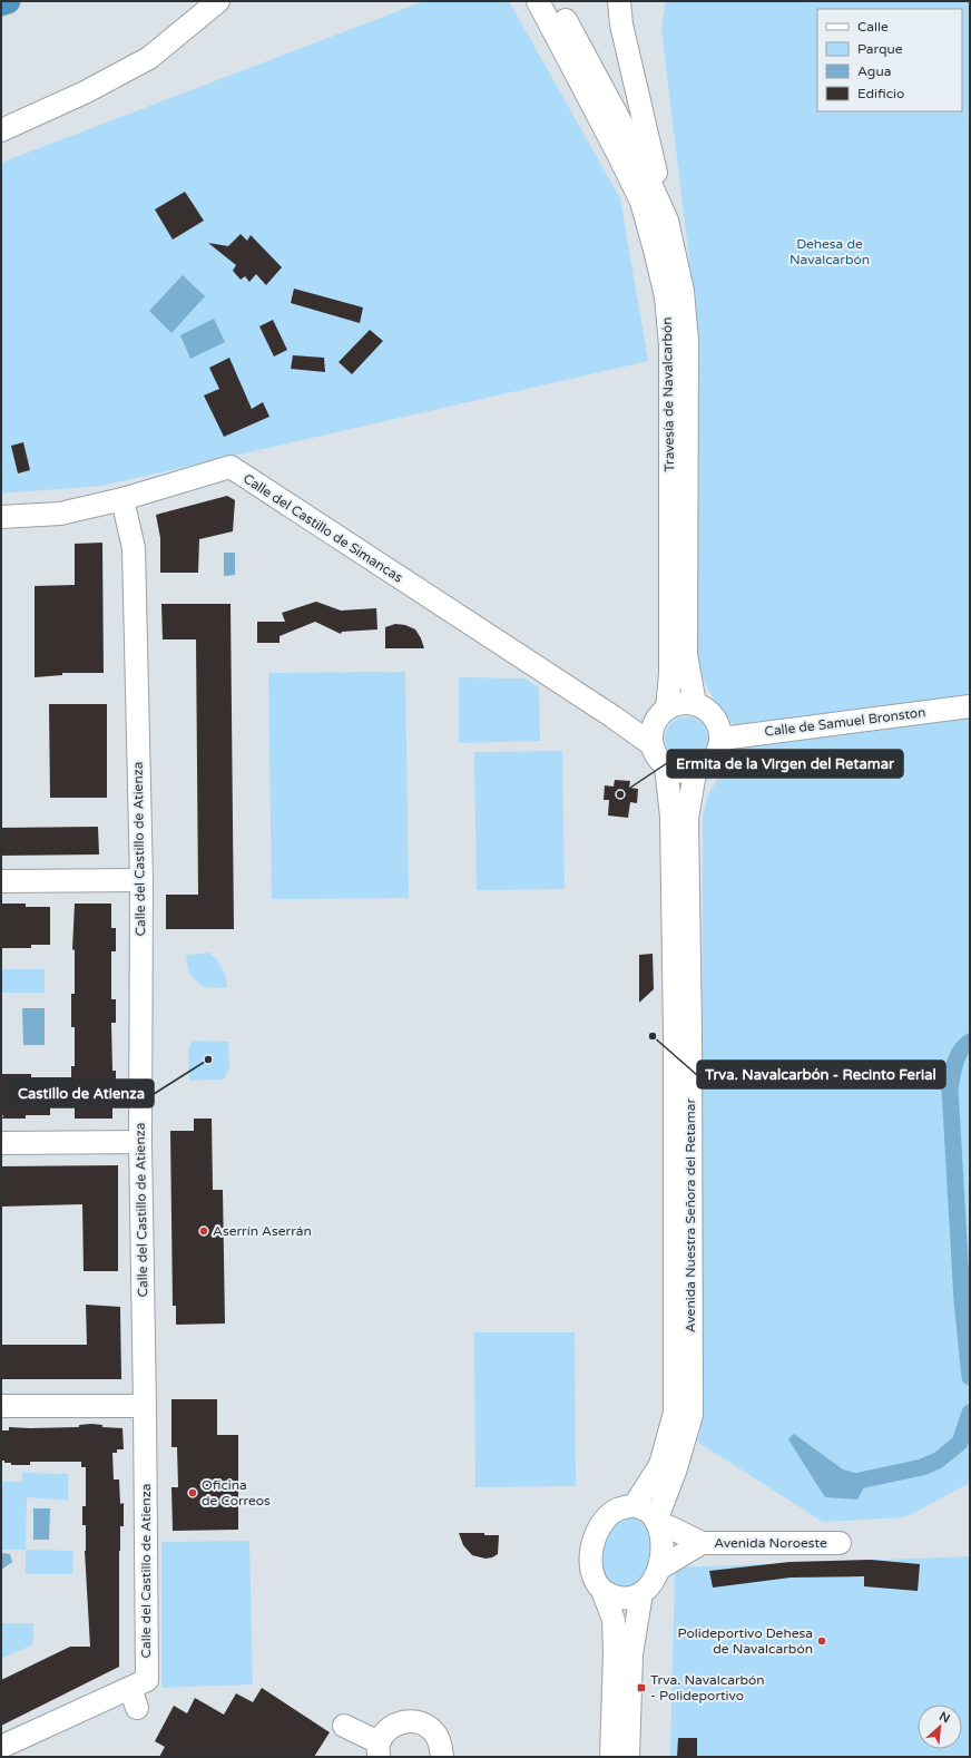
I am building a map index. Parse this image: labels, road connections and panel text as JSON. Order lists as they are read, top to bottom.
{
  "streets": {
    "street": [
      "Travesía de Navalcarbón",
      "Calle del Castillo de Simancas",
      "Calle de Samuel Bronston",
      "Calle del Castillo de Atienza",
      "Avenida Nuestra Señora del Retamar",
      "Avenida Noroeste"
    ]
  },
  "crossings": [
    ["Travesía de Navalcarbón", "Calle del Castillo de Simancas"],
    ["Travesía de Navalcarbón", "Calle de Samuel Bronston"],
    ["Travesía de Navalcarbón", "Avenida Nuestra Señora del Retamar"],
    ["Calle del Castillo de Simancas", "Calle de Samuel Bronston"],
    ["Calle del Castillo de Simancas", "Calle del Castillo de Atienza"],
    ["Calle del Castillo de Simancas", "Avenida Nuestra Señora del Retamar"],
    ["Calle de Samuel Bronston", "Avenida Nuestra Señora del Retamar"],
    ["Avenida Nuestra Señora del Retamar", "Avenida Noroeste"]
  ],
  "parks": ["Dehesa de Navalcarbón"],
  "places": {
    "other": [
      "Ermita de la Virgen del Retamar",
      "Trva. Navalcarbón - Recinto Ferial",
      "Castillo de Atienza",
      "Aserrín Aserrán",
      "Oficina de Correos",
      "Polideportivo Dehesa de Navalcarbón"
    ],
    "transit": ["Trva. Navalcarbón - Polideportivo"]
  },
  "legend": [
    "Calle",
    "Parque",
    "Agua",
    "Edificio"
  ],
  "north": "top right"
}
